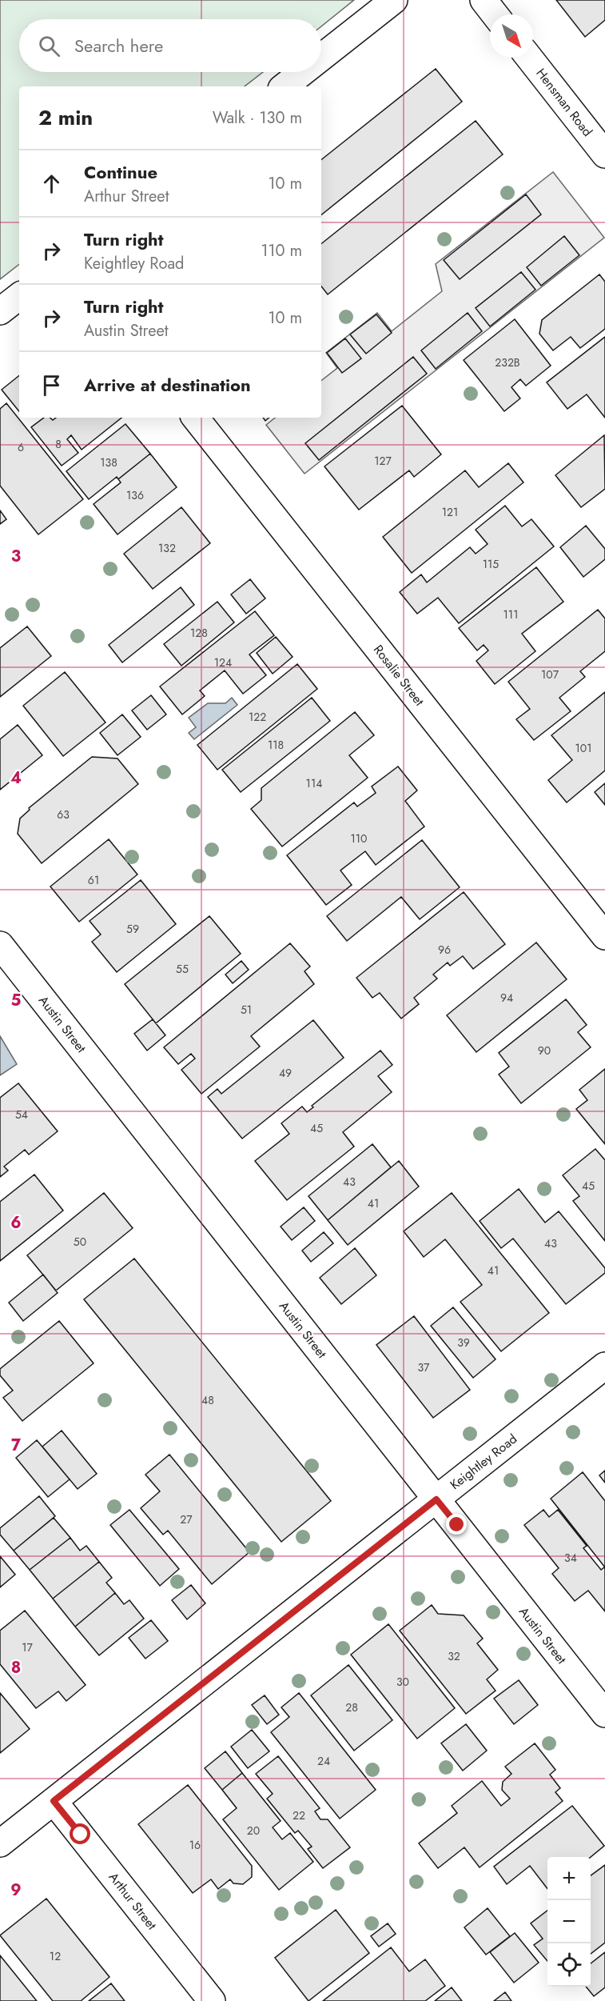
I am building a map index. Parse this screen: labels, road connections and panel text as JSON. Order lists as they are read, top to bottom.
{
  "streets": {
    "street": [
      "Hensman Road",
      "Rosalie Street",
      "Austin Street",
      "Keightley Road",
      "Arthur Street"
    ]
  },
  "crossings": [
    ["Austin Street", "Keightley Road"],
    ["Keightley Road", "Arthur Street"]
  ],
  "house_numbers": [
    "232B",
    "8",
    "6",
    "127",
    "138",
    "136",
    "121",
    "132",
    "115",
    "111",
    "128",
    "124",
    "107",
    "122",
    "118",
    "101",
    "114",
    "63",
    "110",
    "61",
    "59",
    "96",
    "55",
    "94",
    "51",
    "90",
    "49",
    "54",
    "45",
    "43",
    "45",
    "41",
    "50",
    "43",
    "41",
    "39",
    "37",
    "48",
    "27",
    "34",
    "17",
    "32",
    "30",
    "28",
    "24",
    "22",
    "20",
    "16",
    "12"
  ],
  "north": "bottom right",
  "page": {
    "search": "Search here",
    "heading": ["2 min", "Walk · 130 m"],
    "list": [
      ["Continue", "Arthur Street", "10 m"],
      ["Turn right", "Keightley Road", "110 m"],
      ["Turn right", "Austin Street", "10 m"],
      "Arrive at destination"
    ],
    "map_buttons": ["+", "−"]
  },
  "grid": {
    "rows": [
      "3",
      "4",
      "5",
      "6",
      "7",
      "8",
      "9"
    ]
  }
}
